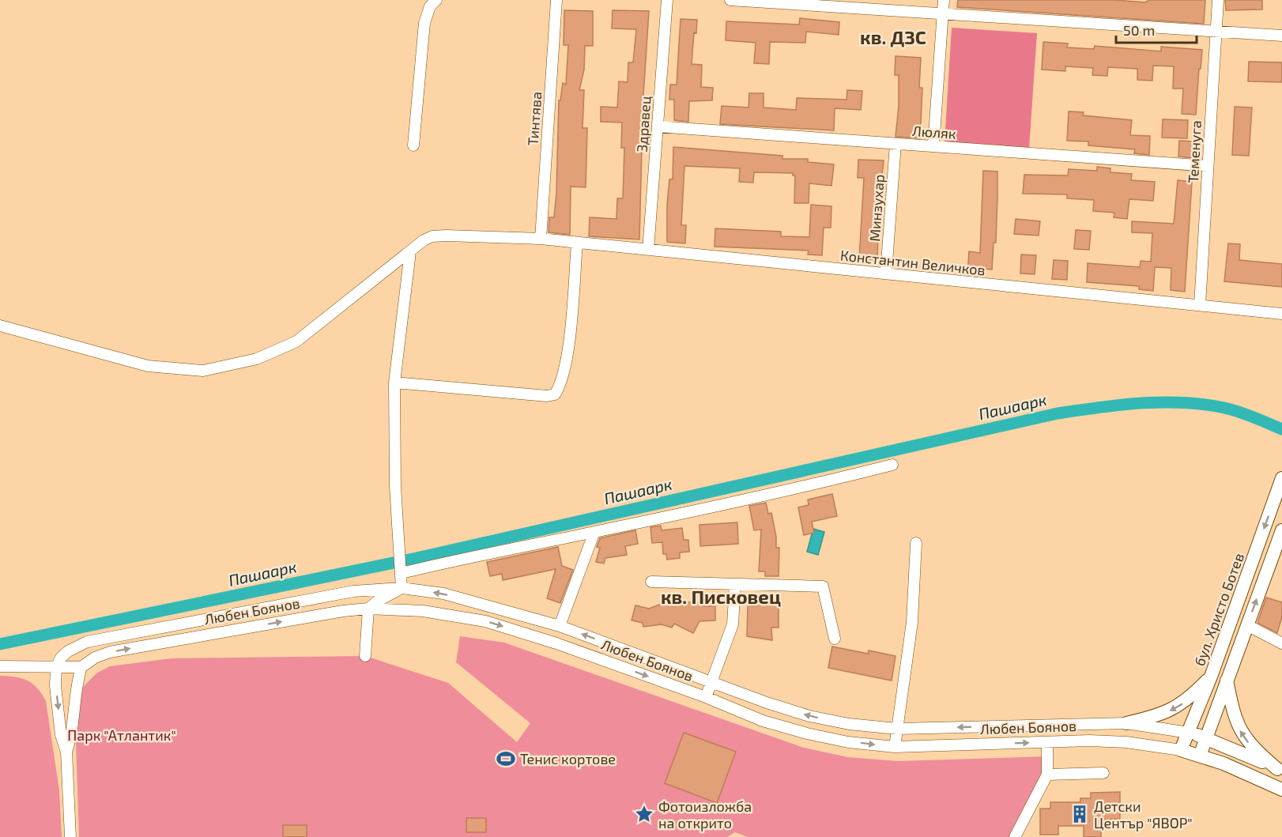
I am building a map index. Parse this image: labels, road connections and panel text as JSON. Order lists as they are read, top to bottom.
{
  "streets": {
    "main road": ["бул. Христо Ботев", "Любен Боянов"],
    "street": [
      "Тинтява",
      "Здравец",
      "Люляк",
      "Теменуга",
      "Минзухар",
      "Константин Величков"
    ]
  },
  "crossings": [
    ["Тинтява", "Константин Величков"],
    ["Здравец", "Люляк"],
    ["Здравец", "Константин Величков"],
    ["Люляк", "Теменуга"],
    ["Люляк", "Минзухар"],
    ["Теменуга", "Константин Величков"],
    ["Минзухар", "Константин Величков"],
    ["бул. Христо Ботев", "Любен Боянов"]
  ],
  "districts": ["кв. ДЗС", "кв. Писковец"],
  "water": ["Пашаарк"],
  "parks": ["Парк \"Атлантик\""],
  "places": {
    "sports": ["Тенис кортове"],
    "place": ["Фотоизложба на открито"],
    "building": ["Детски Център \"ЯВОР\""]
  },
  "scale_bar": "50 m"
}
